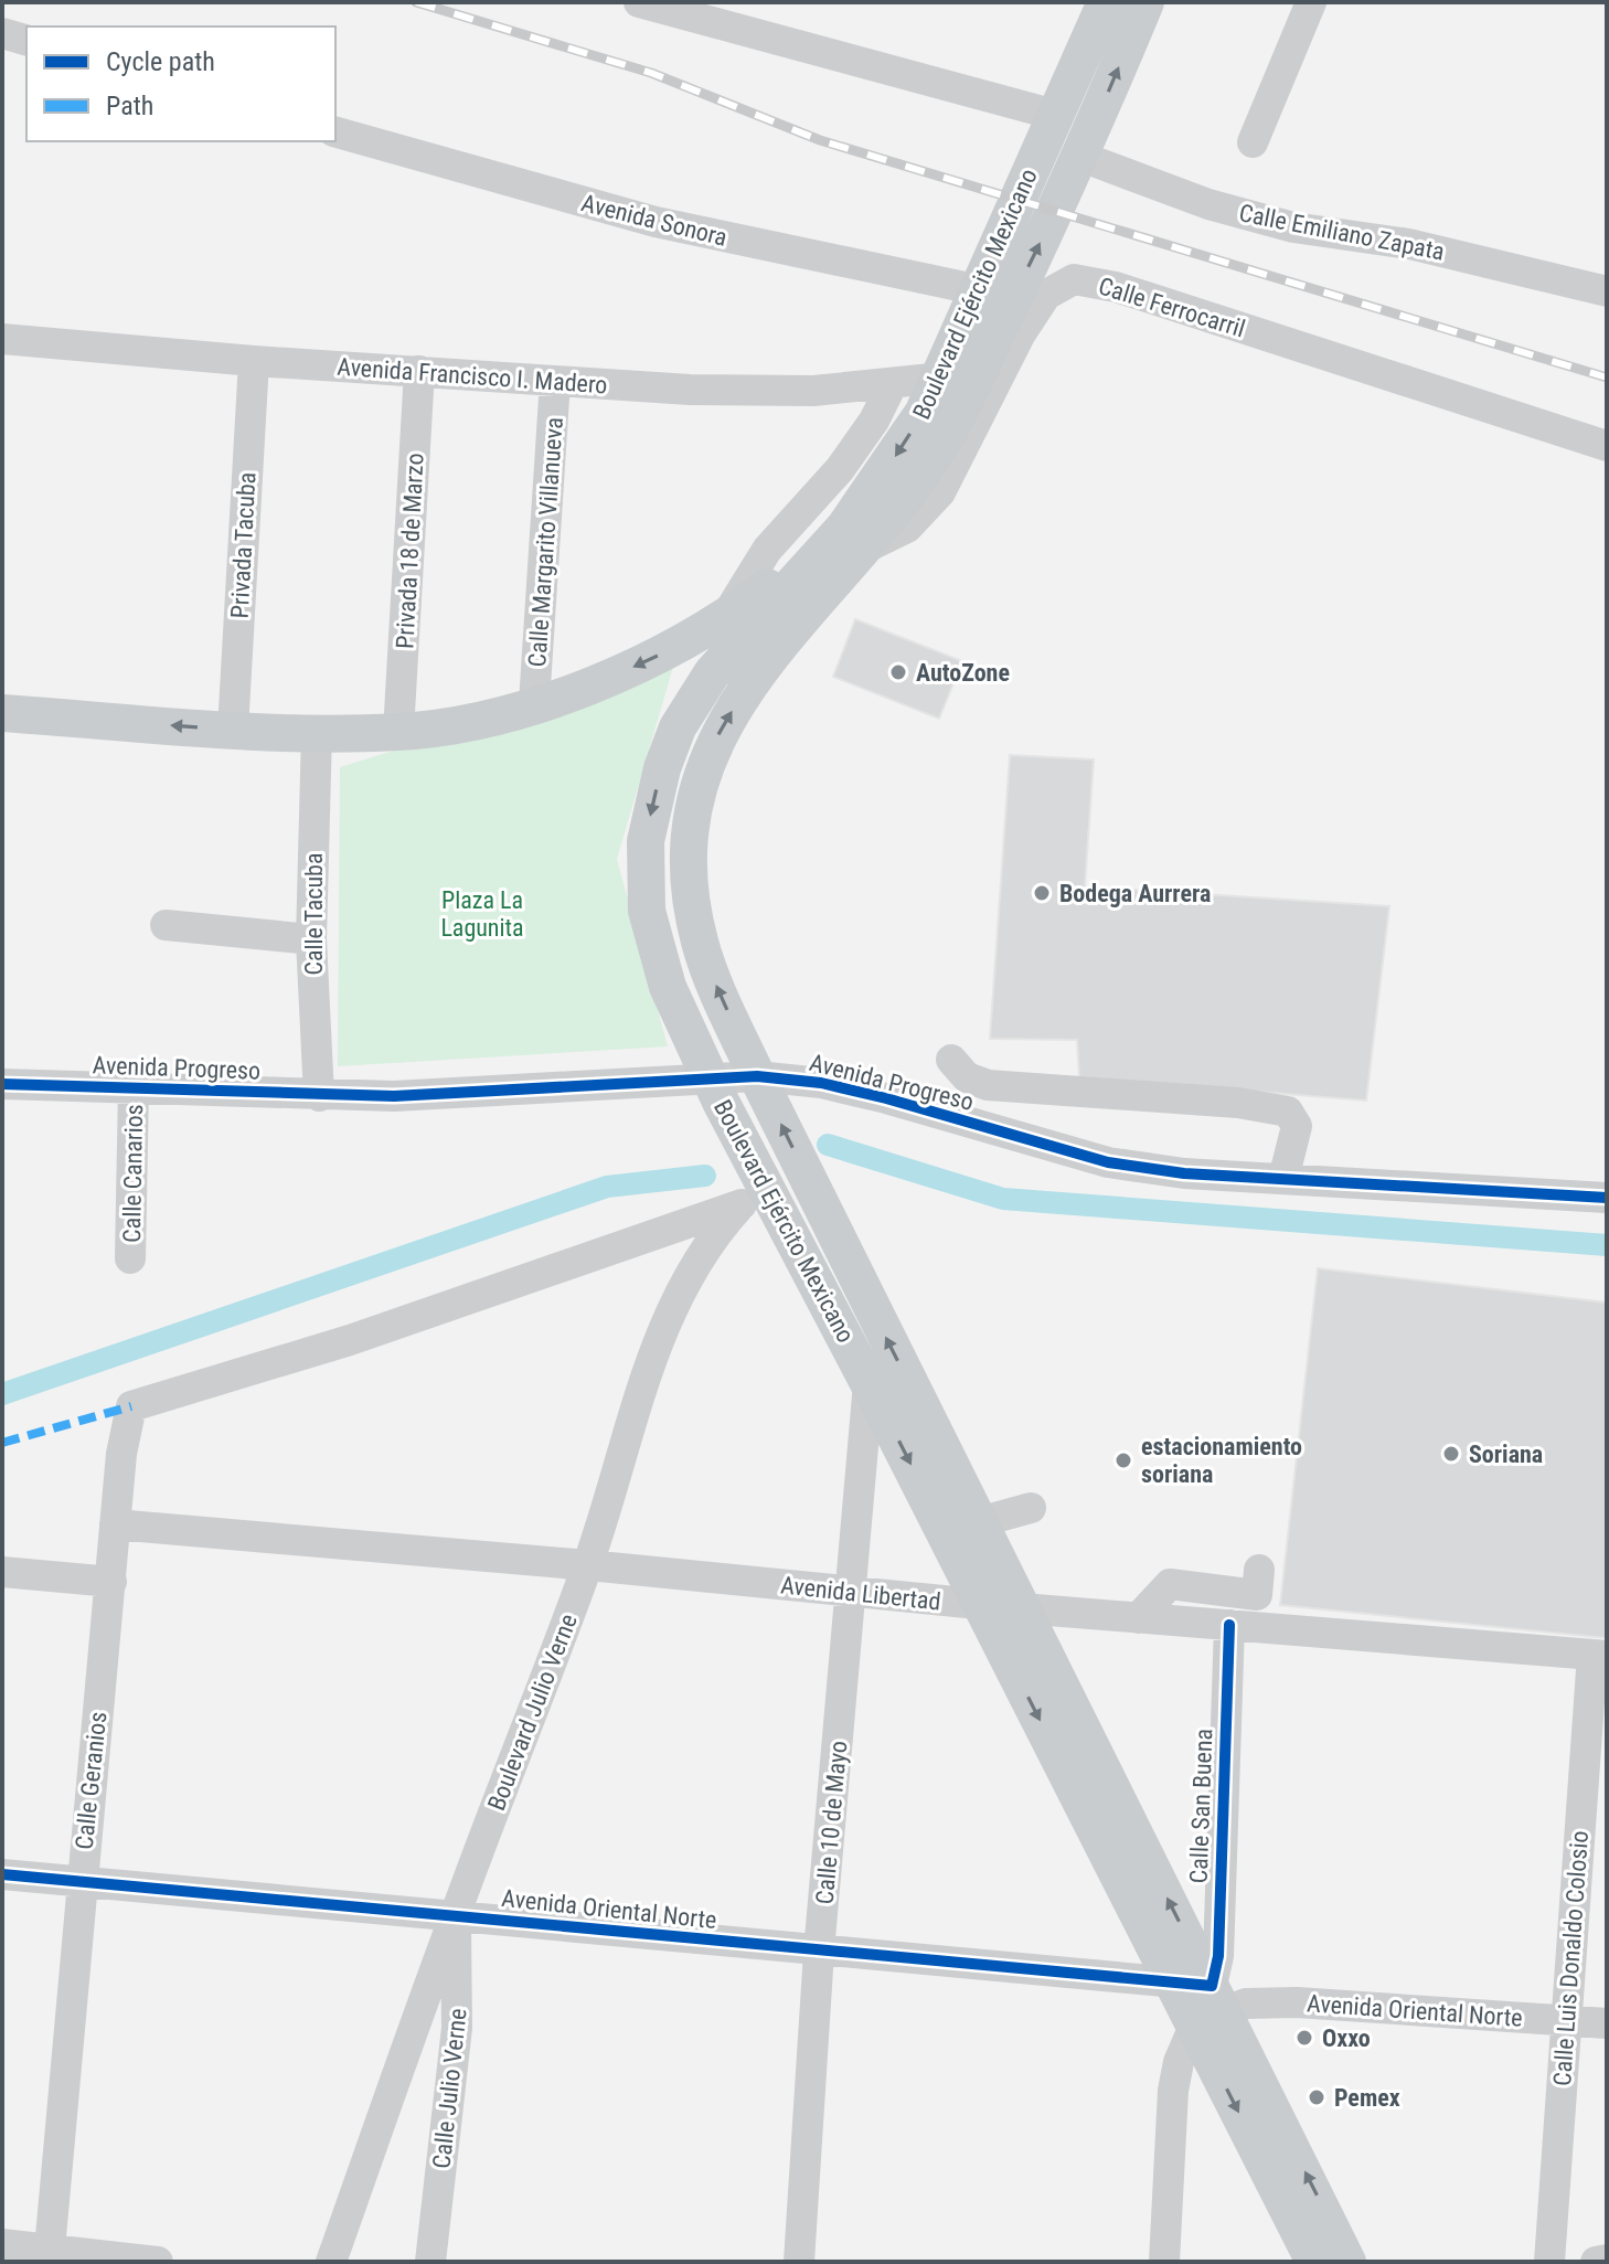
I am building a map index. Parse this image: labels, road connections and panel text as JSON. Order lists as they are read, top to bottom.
{
  "streets": {
    "main road": ["Boulevard Ejército Mexicano"],
    "street": [
      "Avenida Sonora",
      "Calle Emiliano Zapata",
      "Calle Ferrocarril",
      "Avenida Francisco I. Madero",
      "Calle Margarito Villanueva",
      "Privada Tacuba",
      "Privada 18 de Marzo",
      "Calle Tacuba",
      "Avenida Progreso",
      "Calle Canarios",
      "Avenida Libertad",
      "Boulevard Julio Verne",
      "Calle Geranios",
      "Calle San Buena",
      "Calle 10 de Mayo",
      "Avenida Oriental Norte",
      "Calle Luis Donaldo Colosio",
      "Calle Julio Verne"
    ]
  },
  "crossings": [
    ["Avenida Sonora", "Boulevard Ejército Mexicano"],
    ["Calle Emiliano Zapata", "Boulevard Ejército Mexicano"],
    ["Boulevard Ejército Mexicano", "Calle Ferrocarril"],
    ["Boulevard Ejército Mexicano", "Avenida Francisco I. Madero"],
    ["Boulevard Ejército Mexicano", "Avenida Progreso"],
    ["Boulevard Ejército Mexicano", "Avenida Libertad"],
    ["Boulevard Ejército Mexicano", "Boulevard Julio Verne"],
    ["Boulevard Ejército Mexicano", "Calle Geranios"],
    ["Boulevard Ejército Mexicano", "Calle San Buena"],
    ["Boulevard Ejército Mexicano", "Calle 10 de Mayo"],
    ["Boulevard Ejército Mexicano", "Avenida Oriental Norte"],
    ["Avenida Francisco I. Madero", "Calle Margarito Villanueva"],
    ["Avenida Francisco I. Madero", "Privada Tacuba"],
    ["Avenida Francisco I. Madero", "Privada 18 de Marzo"],
    ["Calle Tacuba", "Avenida Progreso"],
    ["Avenida Progreso", "Calle Canarios"],
    ["Avenida Libertad", "Boulevard Julio Verne"],
    ["Avenida Libertad", "Calle Geranios"],
    ["Avenida Libertad", "Calle San Buena"],
    ["Avenida Libertad", "Calle 10 de Mayo"],
    ["Avenida Libertad", "Calle Luis Donaldo Colosio"],
    ["Boulevard Julio Verne", "Calle Geranios"],
    ["Boulevard Julio Verne", "Avenida Oriental Norte"],
    ["Boulevard Julio Verne", "Calle Julio Verne"],
    ["Calle Geranios", "Avenida Oriental Norte"],
    ["Calle San Buena", "Avenida Oriental Norte"],
    ["Calle 10 de Mayo", "Avenida Oriental Norte"],
    ["Avenida Oriental Norte", "Calle Luis Donaldo Colosio"],
    ["Avenida Oriental Norte", "Calle Julio Verne"]
  ],
  "parks": ["Plaza La Lagunita"],
  "places": [
    "AutoZone",
    "Bodega Aurrera",
    "Soriana",
    "estacionamiento soriana",
    "Oxxo",
    "Pemex"
  ],
  "legend": ["Cycle path", "Path"]
}
